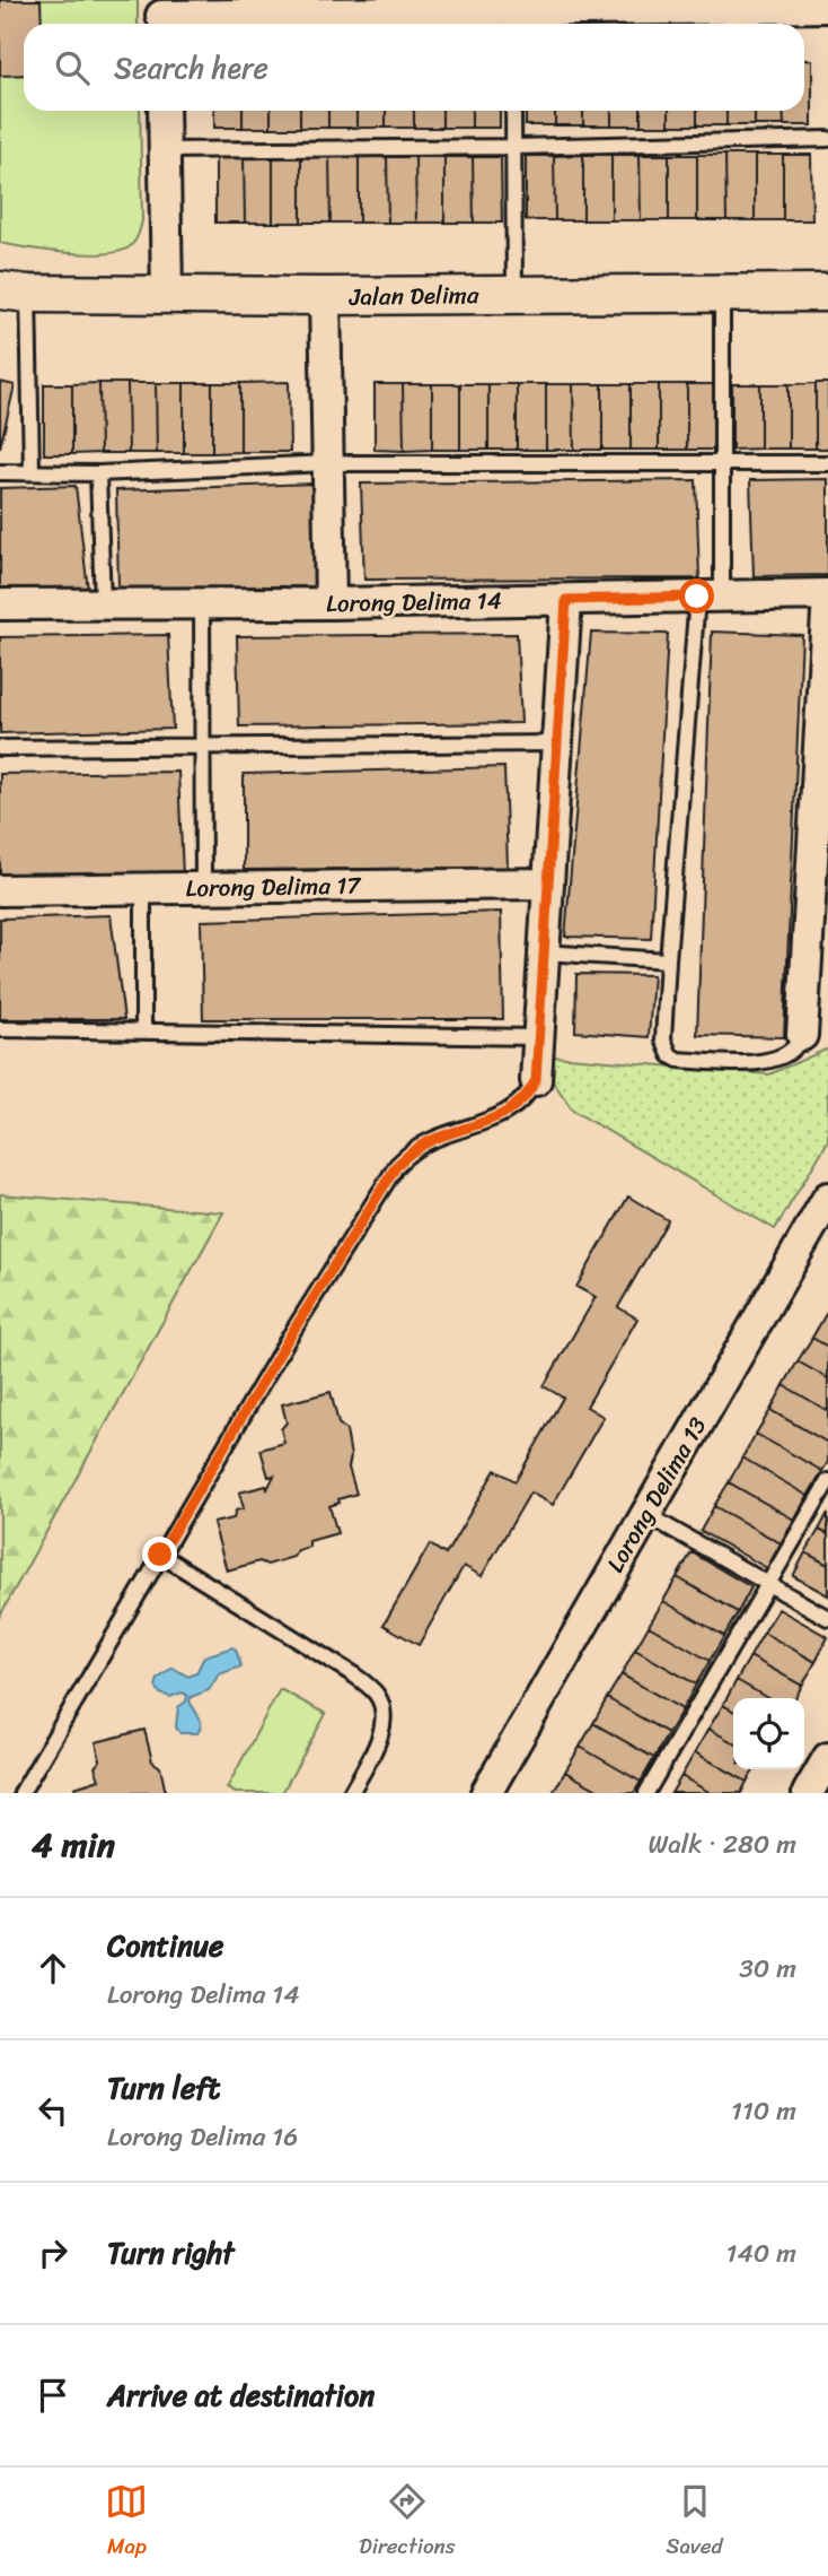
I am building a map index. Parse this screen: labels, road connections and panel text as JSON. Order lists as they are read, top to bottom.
{
  "streets": {
    "street": [
      "Jalan Delima",
      "Lorong Delima 14",
      "Lorong Delima 17",
      "Lorong Delima 13"
    ]
  },
  "page": {
    "search": "Search here",
    "heading": ["4 min", "Walk · 280 m"],
    "list": [
      ["Continue", "Lorong Delima 14", "30 m"],
      ["Turn left", "Lorong Delima 16", "110 m"],
      ["Turn right", "140 m"],
      "Arrive at destination"
    ],
    "nav": ["Map", "Directions", "Saved"]
  }
}
